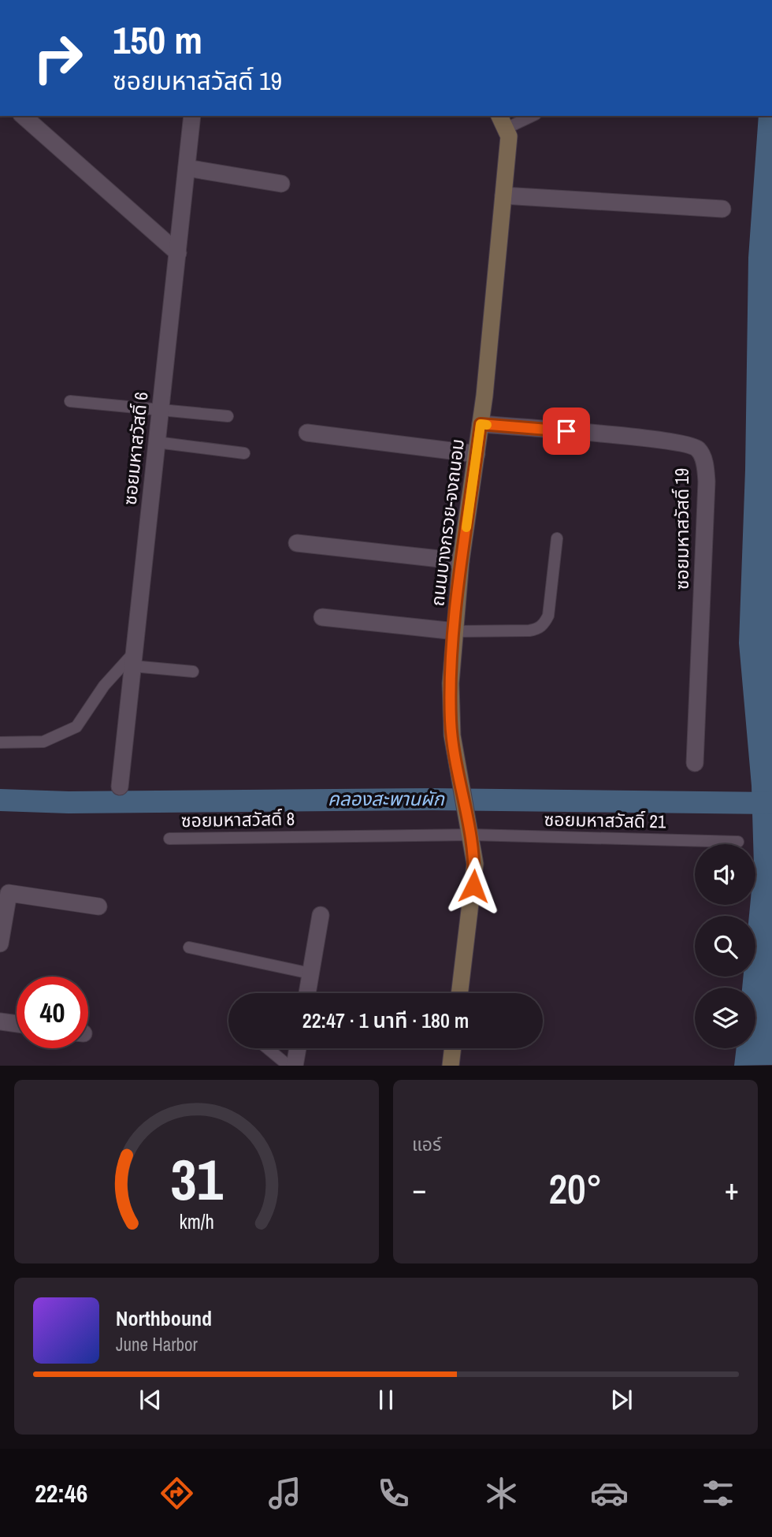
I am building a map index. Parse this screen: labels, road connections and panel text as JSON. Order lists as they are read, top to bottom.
{
  "streets": {
    "street": ["ซอยมหาสวัสดิ์ 6", "ถนนบางกรวย-จงถนอม", "ซอยมหาสวัสดิ์ 19"],
    "lane": ["ซอยมหาสวัสดิ์ 8", "ซอยมหาสวัสดิ์ 21"]
  },
  "crossings": [
    ["ถนนบางกรวย-จงถนอม", "ซอยมหาสวัสดิ์ 19"],
    ["ถนนบางกรวย-จงถนอม", "ซอยมหาสวัสดิ์ 8"],
    ["ถนนบางกรวย-จงถนอม", "ซอยมหาสวัสดิ์ 21"],
    ["ซอยมหาสวัสดิ์ 8", "ซอยมหาสวัสดิ์ 21"]
  ],
  "water": ["คลองสะพานผัก"],
  "page": {
    "turn": ["150 m", "ซอยมหาสวัสดิ์ 19"],
    "limit": "40",
    "trip": "22:47 · 1 นาที · 180 m",
    "tile": "แอร์",
    "heat": ["−", "20°", "+"],
    "song": ["Northbound", "June Harbor"],
    "tabs": "22:46",
    "gauge": ["31", "km/h"]
  }
}
